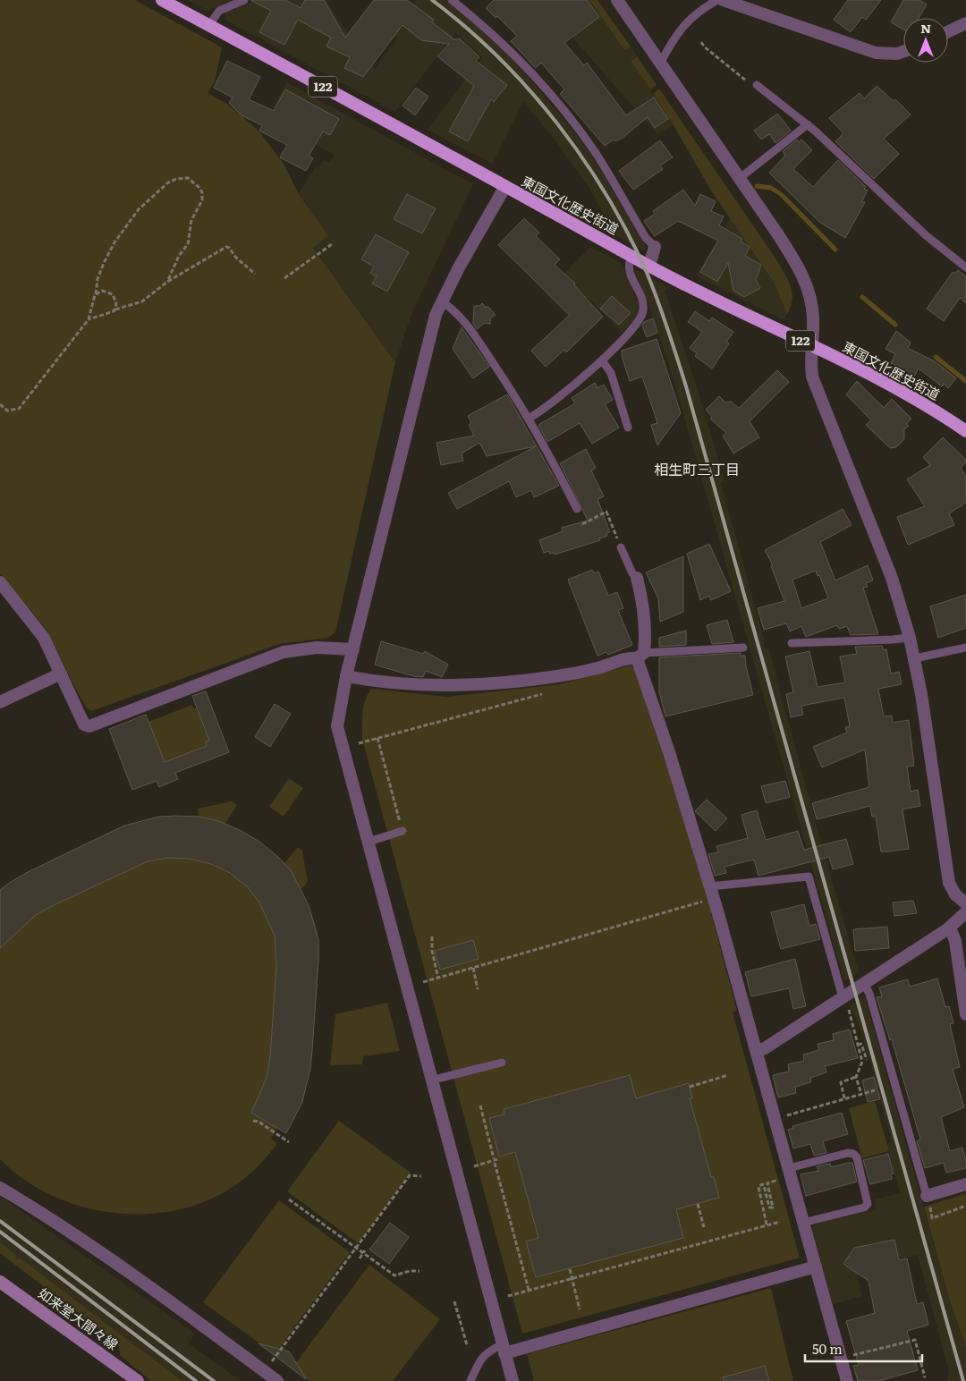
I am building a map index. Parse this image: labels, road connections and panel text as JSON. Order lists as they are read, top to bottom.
{
  "streets": {
    "highway": ["122", "東国文化歴史街道"],
    "main road": ["如来堂大間々線"]
  },
  "districts": ["相生町三丁目"],
  "scale_bar": "50 m",
  "north": "top"
}
